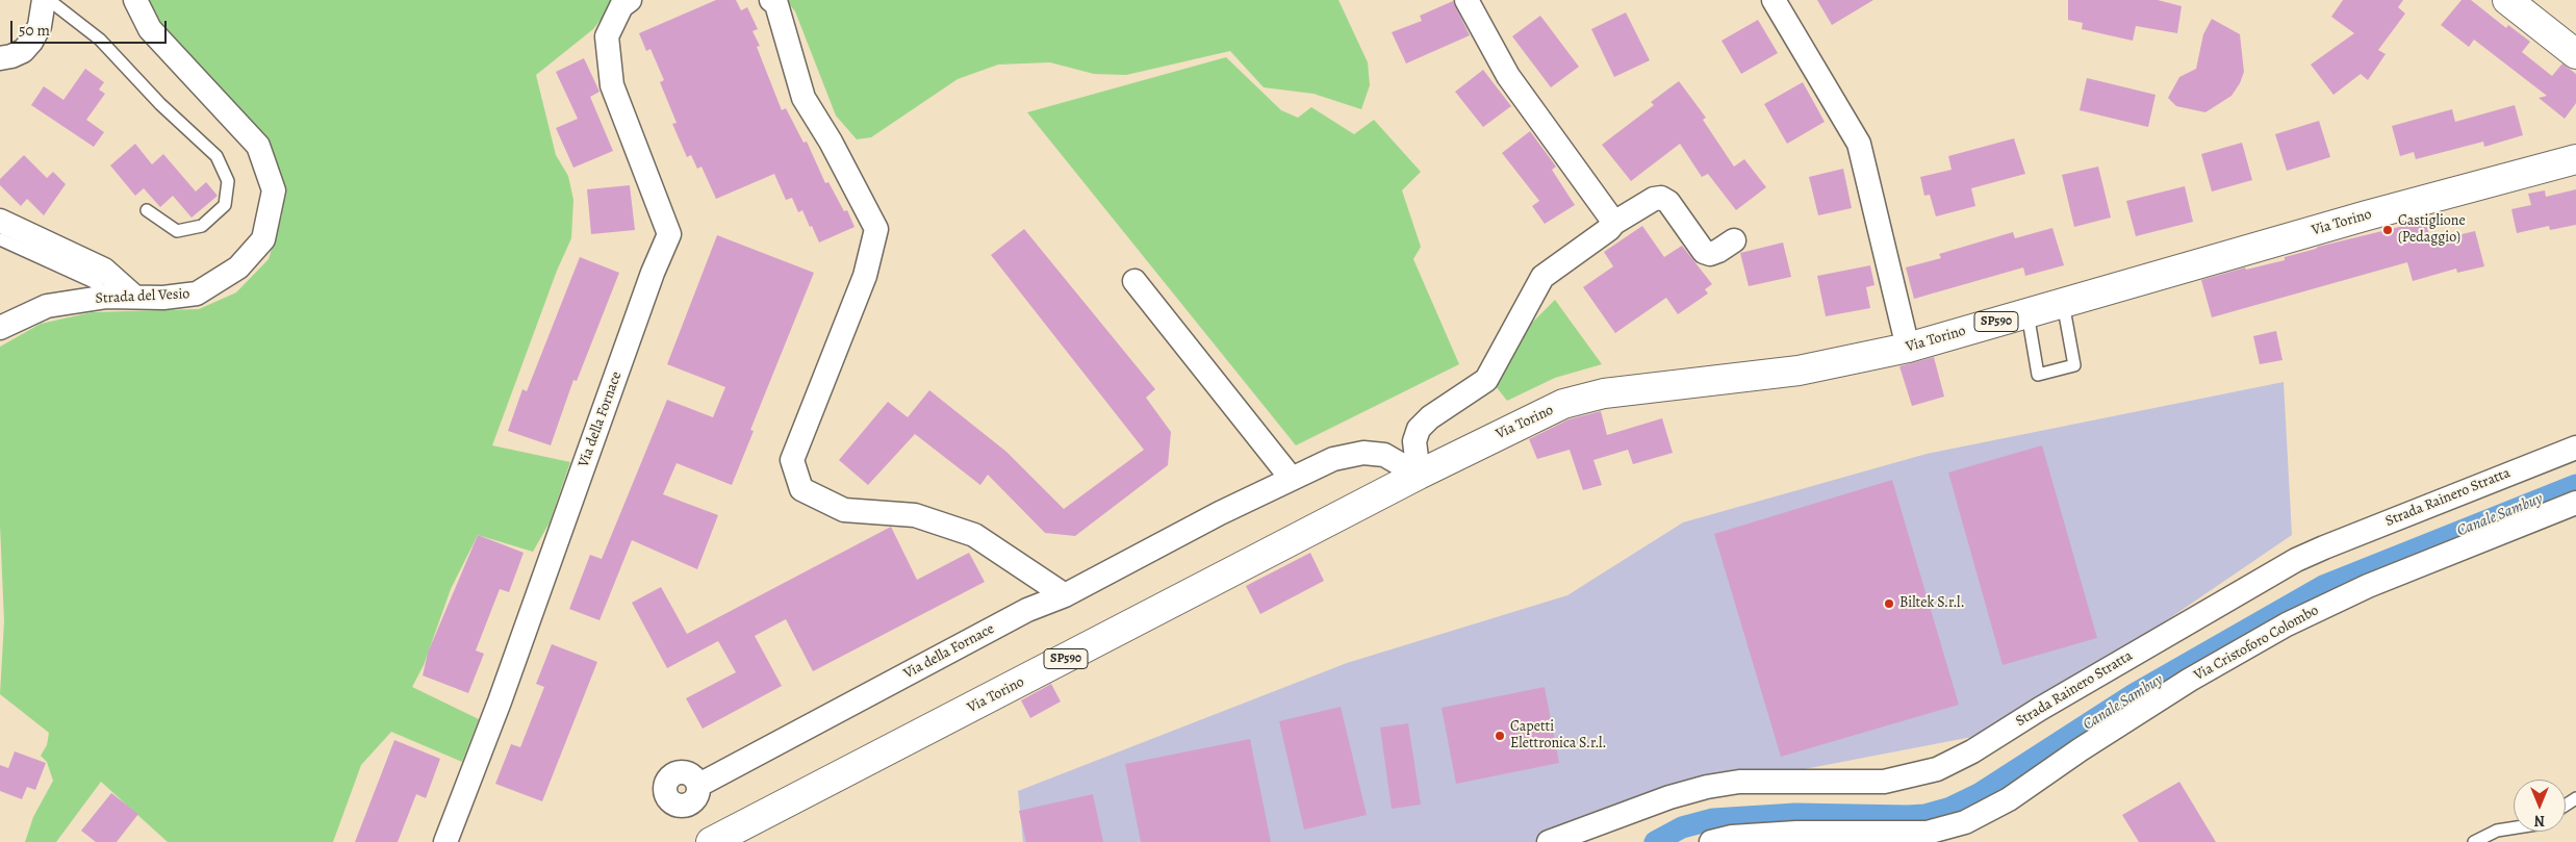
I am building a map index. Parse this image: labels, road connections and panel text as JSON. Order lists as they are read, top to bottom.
{
  "streets": {
    "main road": ["Via Torino", "SP590"],
    "street": [
      "Strada del Vesio",
      "Via della Fornace",
      "Strada Rainero Stratta",
      "Via Cristoforo Colombo"
    ]
  },
  "crossings": [
    ["Via Torino", "Via della Fornace"]
  ],
  "water": ["Canale Sambuy"],
  "places": ["Castiglione (Pedaggio)", "Biltek S.r.l.", "Capetti Elettronica S.r.l."],
  "scale_bar": "50 m",
  "north": "bottom"
}
